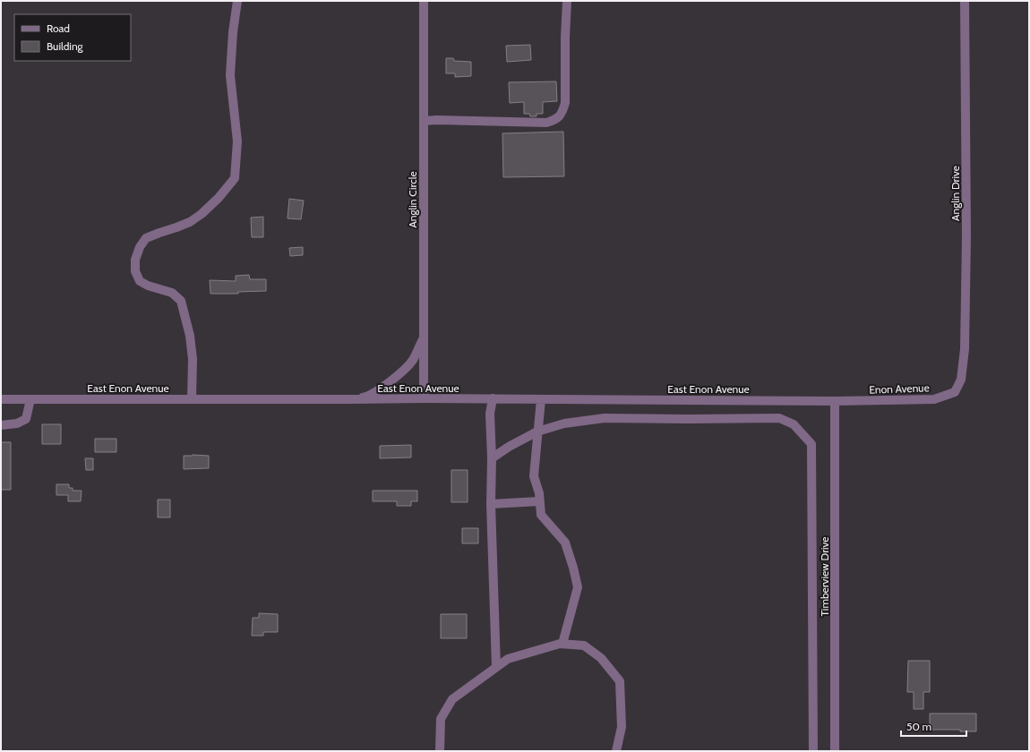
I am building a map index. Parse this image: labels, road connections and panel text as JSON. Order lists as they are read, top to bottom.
{
  "streets": {
    "street": [
      "Anglin Drive",
      "Anglin Circle",
      "East Enon Avenue",
      "Enon Avenue",
      "Timberview Drive"
    ]
  },
  "crossings": [
    ["Anglin Drive", "Enon Avenue"],
    ["Anglin Circle", "East Enon Avenue"],
    ["East Enon Avenue", "Enon Avenue"],
    ["East Enon Avenue", "Timberview Drive"],
    ["Enon Avenue", "Timberview Drive"]
  ],
  "legend": ["Road", "Building"],
  "scale_bar": "50 m"
}
